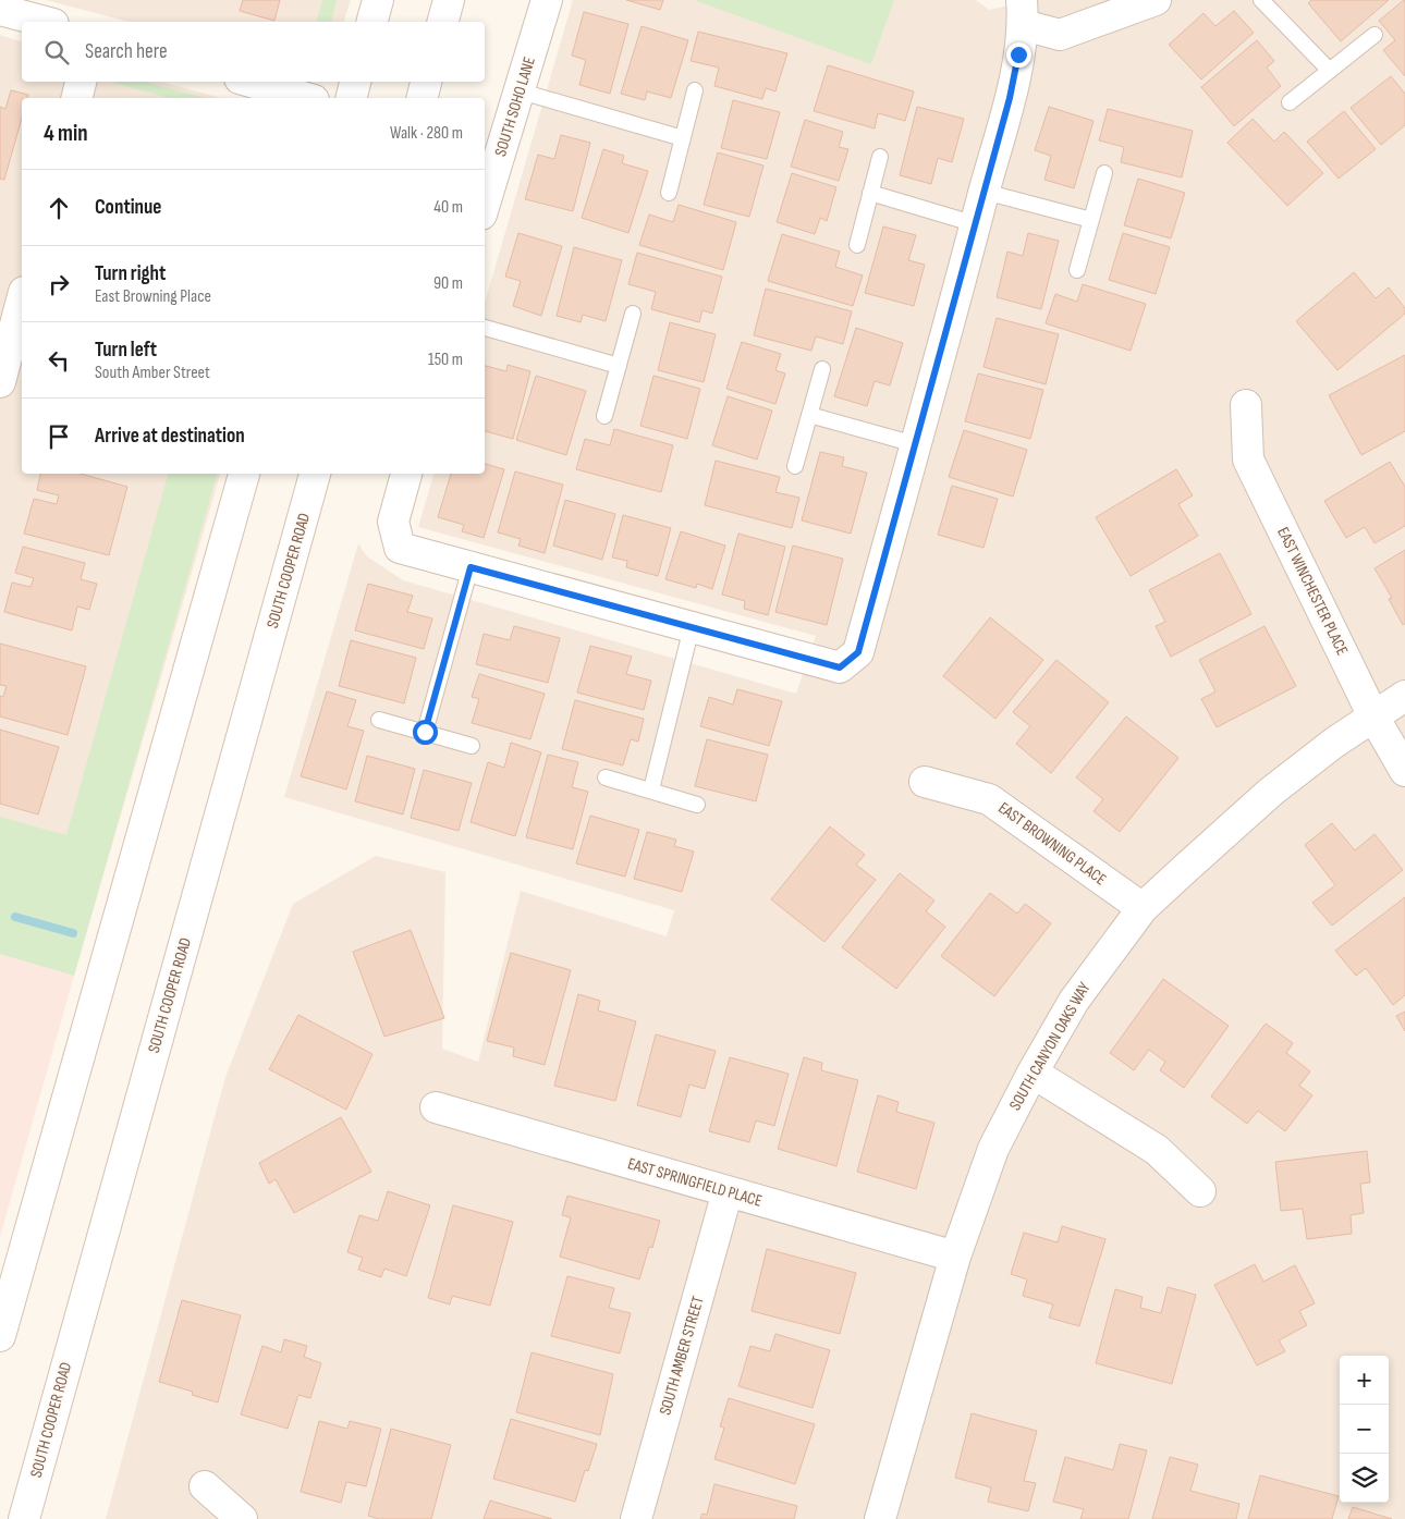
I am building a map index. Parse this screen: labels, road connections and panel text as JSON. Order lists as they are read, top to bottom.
{
  "streets": {
    "street": [
      "SOUTH SOHO LANE",
      "SOUTH COOPER ROAD",
      "EAST WINCHESTER PLACE",
      "EAST BROWNING PLACE",
      "SOUTH CANYON OAKS WAY",
      "EAST SPRINGFIELD PLACE",
      "SOUTH AMBER STREET"
    ]
  },
  "crossings": [
    ["EAST WINCHESTER PLACE", "SOUTH CANYON OAKS WAY"],
    ["EAST BROWNING PLACE", "SOUTH CANYON OAKS WAY"],
    ["SOUTH CANYON OAKS WAY", "EAST SPRINGFIELD PLACE"],
    ["EAST SPRINGFIELD PLACE", "SOUTH AMBER STREET"]
  ],
  "page": {
    "search": "Search here",
    "heading": ["4 min", "Walk · 280 m"],
    "list": [
      ["Continue", "40 m"],
      ["Turn right", "East Browning Place", "90 m"],
      ["Turn left", "South Amber Street", "150 m"],
      "Arrive at destination"
    ],
    "map_buttons": ["+", "−"]
  }
}
